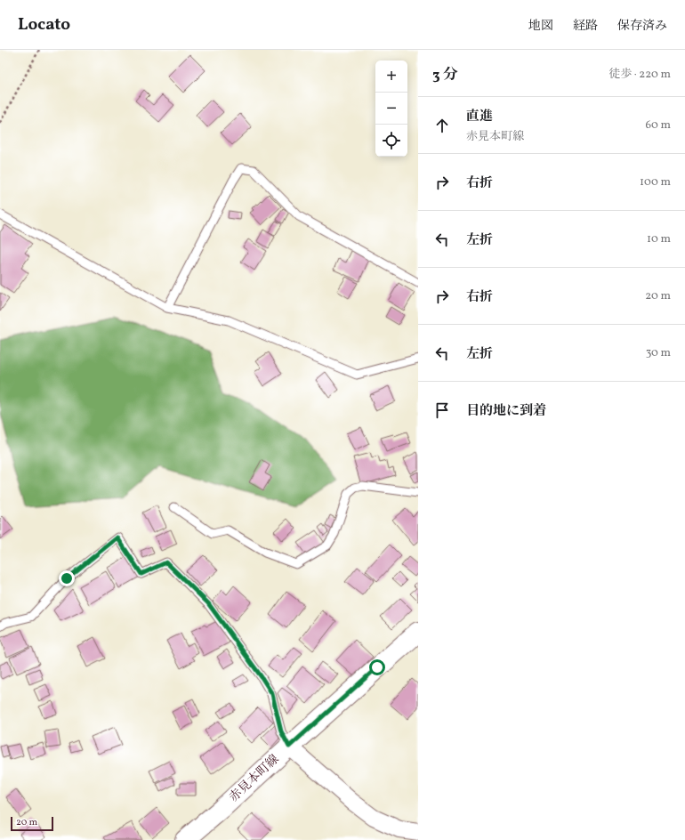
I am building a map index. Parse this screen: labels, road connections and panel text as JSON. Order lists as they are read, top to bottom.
{
  "streets": {
    "main road": ["赤見本町線"]
  },
  "scale_bar": "20 m",
  "page": {
    "header": "Locato",
    "nav": ["地図", "経路", "保存済み"],
    "heading": ["3 分", "徒歩 · 220 m"],
    "map_buttons": ["+", "−"],
    "list": [
      ["直進", "赤見本町線", "60 m"],
      ["右折", "100 m"],
      ["左折", "10 m"],
      ["右折", "20 m"],
      ["左折", "30 m"],
      "目的地に到着"
    ],
    "scale": "20 m"
  }
}
